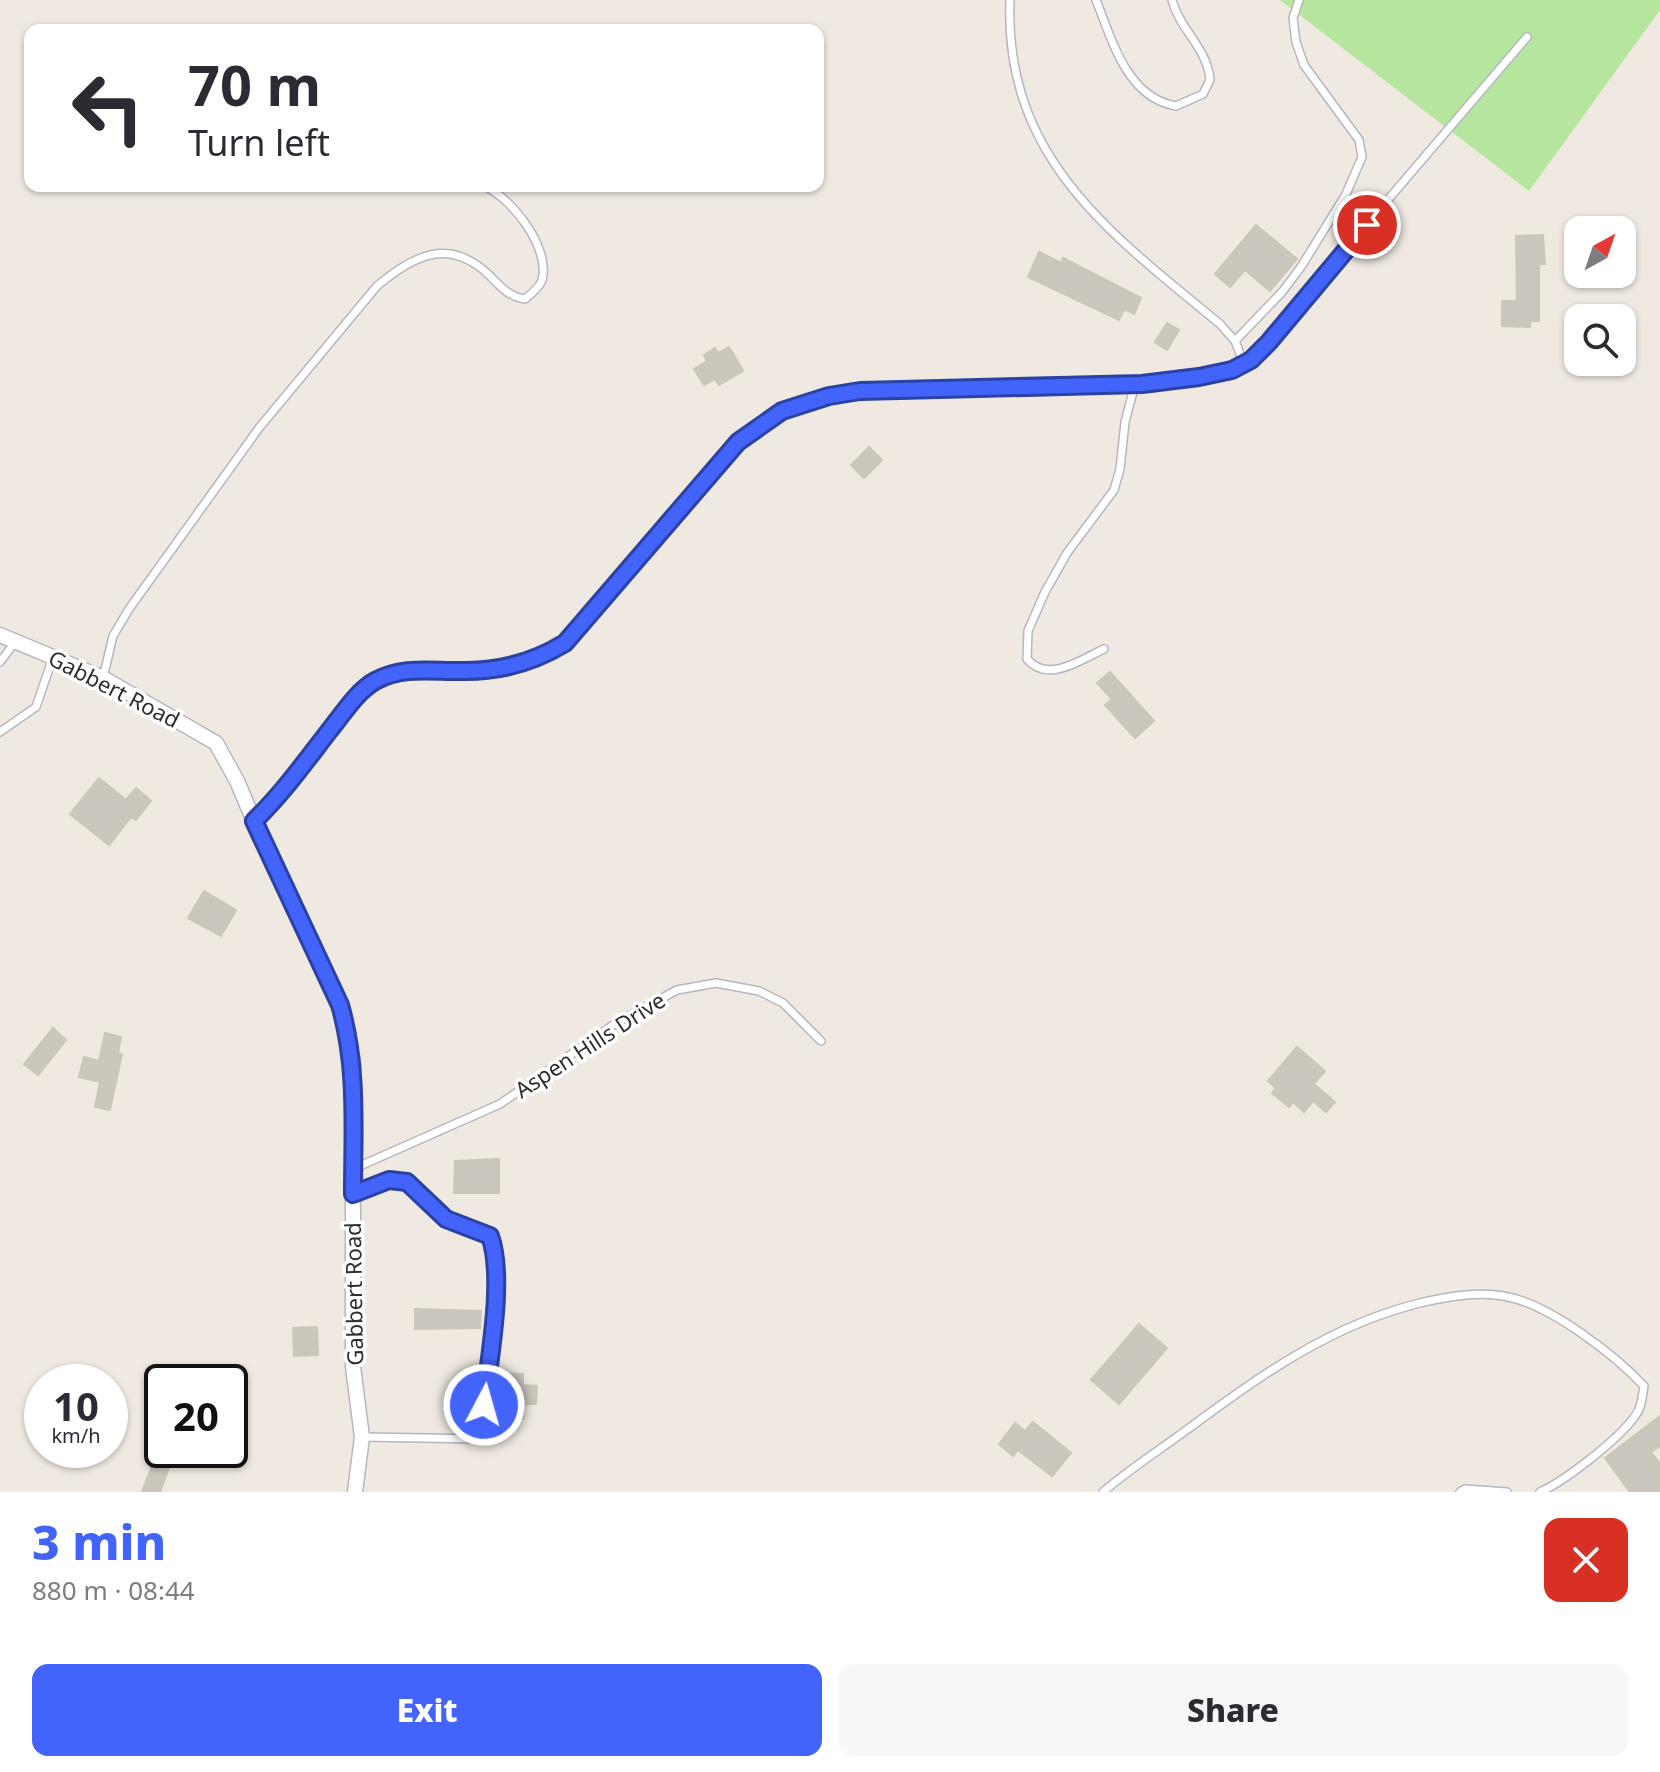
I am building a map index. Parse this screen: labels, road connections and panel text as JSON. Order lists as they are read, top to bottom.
{
  "streets": {
    "street": ["Gabbert Road"],
    "lane": ["Aspen Hills Drive"]
  },
  "crossings": [
    ["Gabbert Road", "Aspen Hills Drive"]
  ],
  "north": "top right",
  "page": {
    "turn": ["70 m", "Turn left"],
    "speed": "10 km/h",
    "limit": "20",
    "heading": ["3 min", "880 m · 08:44"],
    "buttons": ["Exit", "Share"]
  }
}
